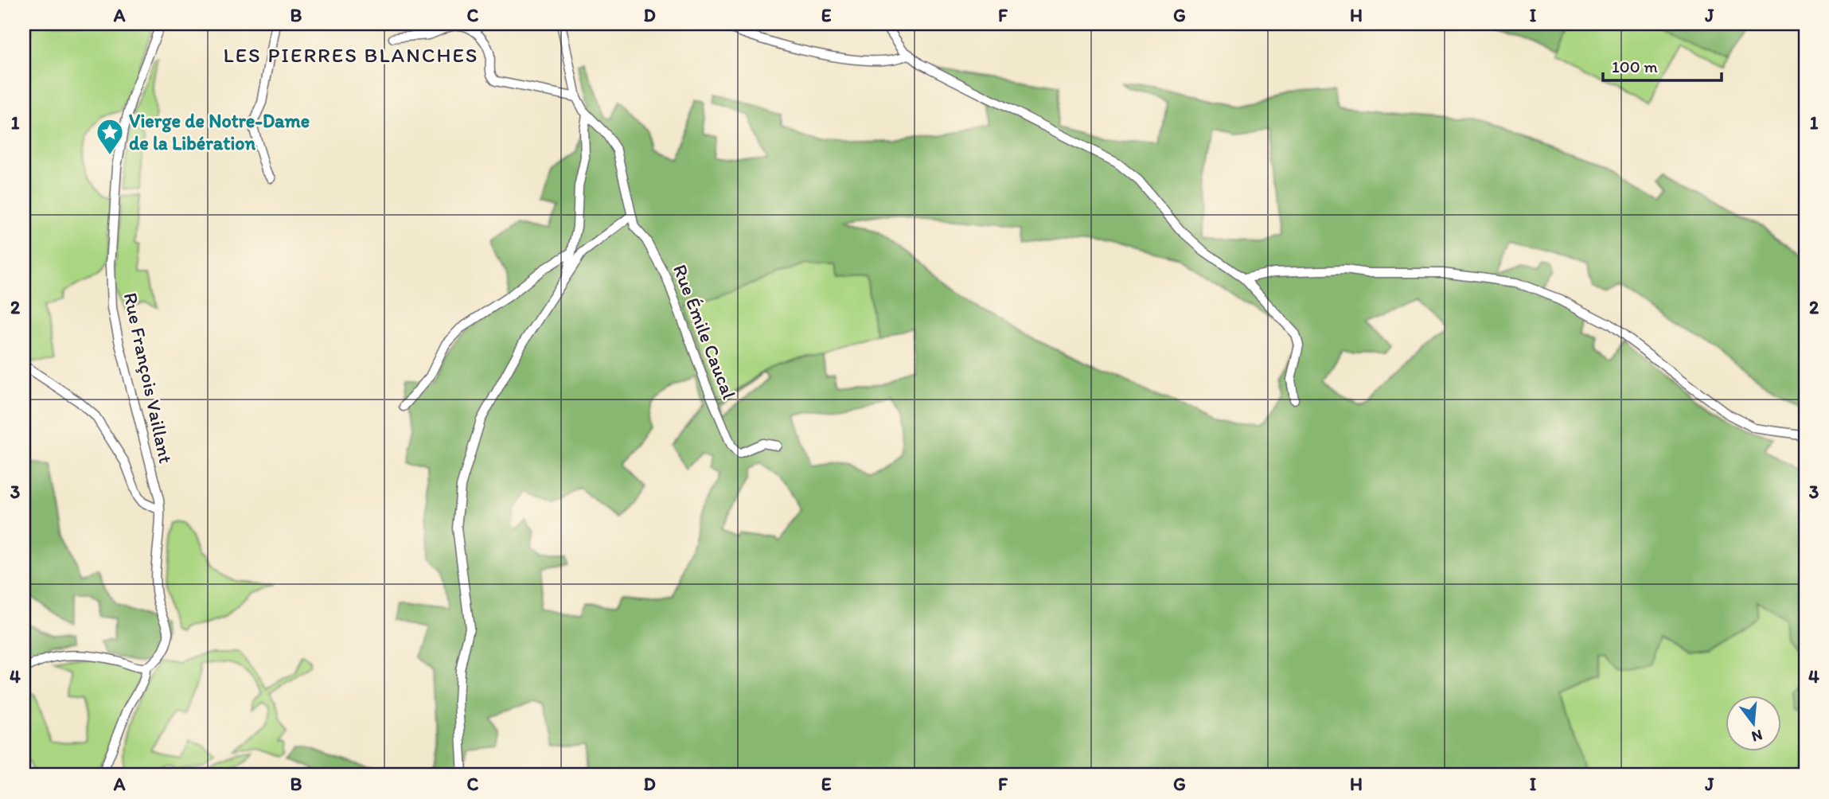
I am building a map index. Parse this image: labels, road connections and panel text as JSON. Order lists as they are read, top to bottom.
{
  "streets": {
    "street": ["Rue Émile Caucal", "Rue François Vaillant"]
  },
  "districts": ["LES PIERRES BLANCHES"],
  "places": {
    "place": ["Vierge de Notre-Dame de la Libération"]
  },
  "scale_bar": "100 m",
  "north": "bottom",
  "grid": {
    "columns": [
      "A",
      "B",
      "C",
      "D",
      "E",
      "F",
      "G",
      "H",
      "I",
      "J"
    ],
    "rows": [
      "1",
      "2",
      "3",
      "4"
    ]
  }
}
